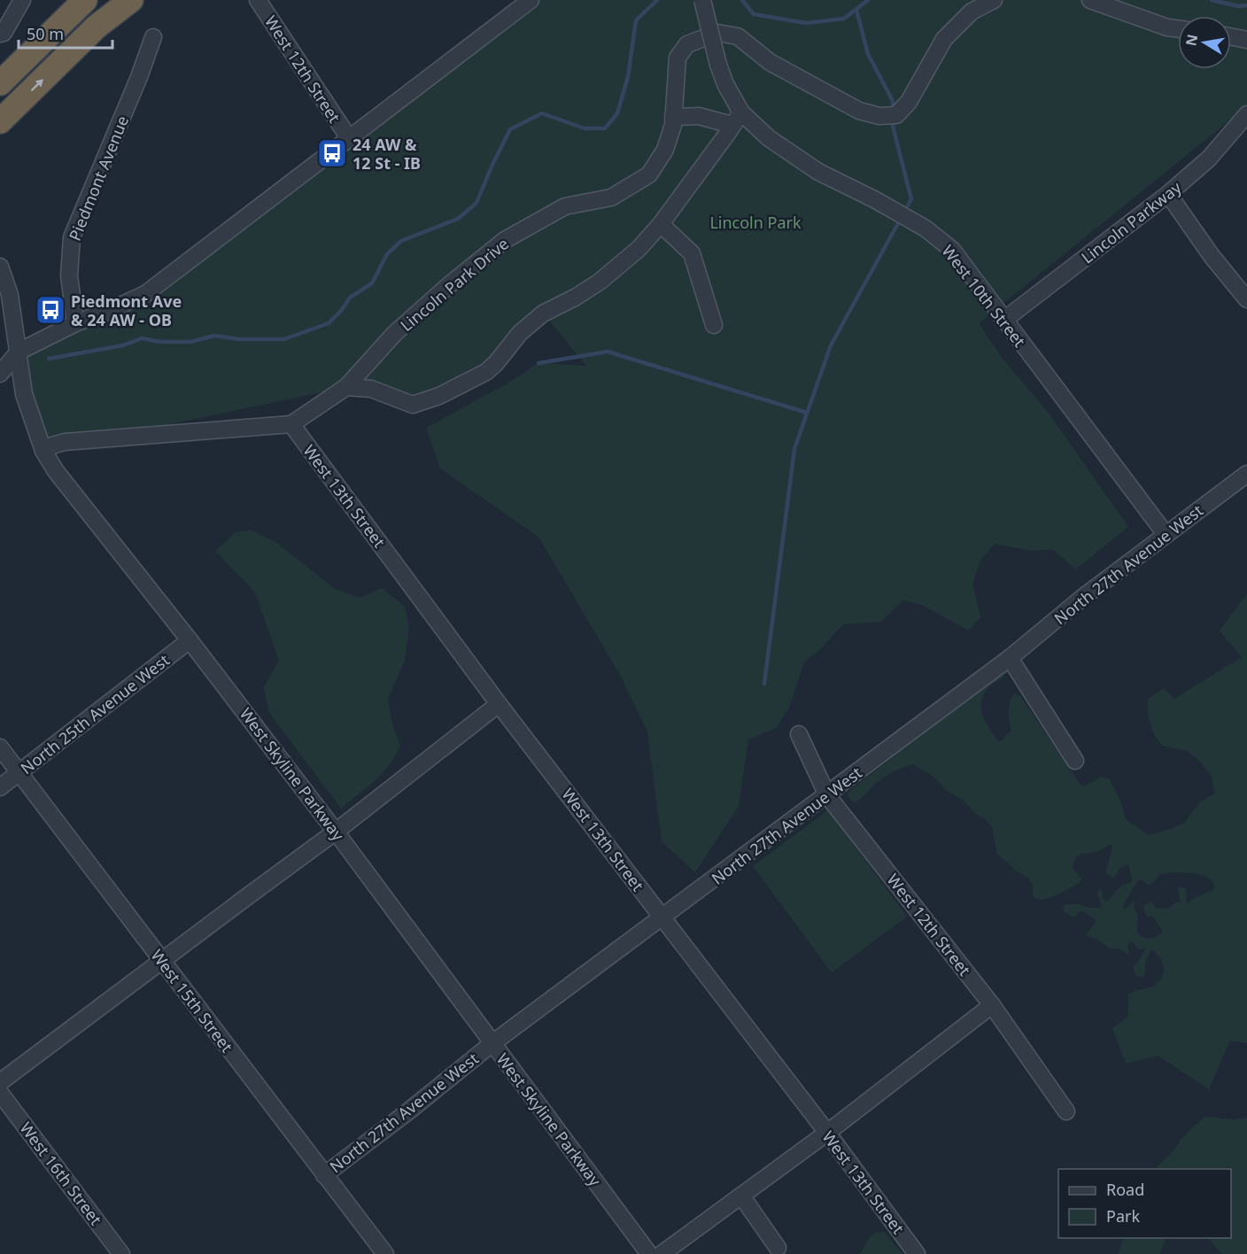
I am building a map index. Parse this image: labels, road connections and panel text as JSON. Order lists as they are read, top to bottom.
{
  "streets": {
    "street": [
      "West 12th Street",
      "Piedmont Avenue",
      "Lincoln Parkway",
      "Lincoln Park Drive",
      "West 10th Street",
      "West 13th Street",
      "North 27th Avenue West",
      "North 25th Avenue West",
      "West Skyline Parkway",
      "West 15th Street",
      "West 16th Street"
    ]
  },
  "crossings": [
    ["West 12th Street", "North 27th Avenue West"],
    ["Lincoln Parkway", "West 10th Street"],
    ["Lincoln Park Drive", "West 13th Street"],
    ["Lincoln Park Drive", "West Skyline Parkway"],
    ["West 10th Street", "North 27th Avenue West"],
    ["West 13th Street", "North 27th Avenue West"],
    ["North 27th Avenue West", "West Skyline Parkway"],
    ["North 27th Avenue West", "West 15th Street"],
    ["North 25th Avenue West", "West Skyline Parkway"],
    ["North 25th Avenue West", "West 15th Street"]
  ],
  "parks": ["Lincoln Park"],
  "places": {
    "bus stop": ["24 AW & 12 St - IB", "Piedmont Ave & 24 AW - OB"]
  },
  "legend": ["Road", "Park"],
  "scale_bar": "50 m",
  "north": "left"
}
